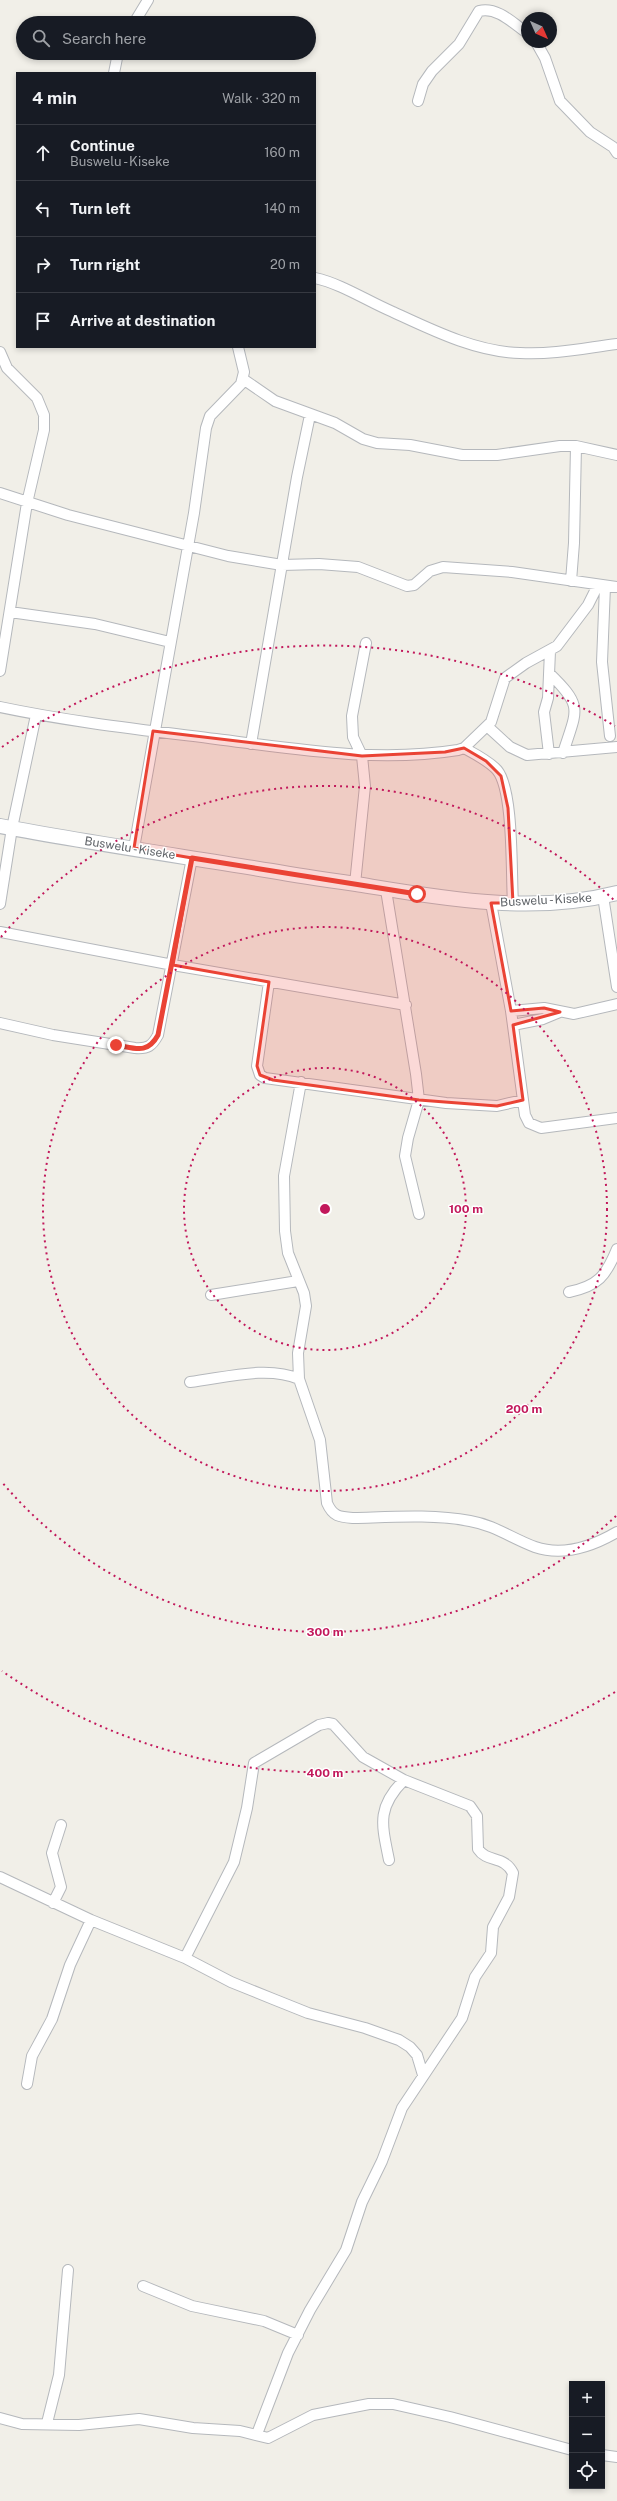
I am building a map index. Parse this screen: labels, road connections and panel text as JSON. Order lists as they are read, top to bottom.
{
  "streets": {
    "main road": ["Buswelu - Kiseke"]
  },
  "north": "bottom right",
  "page": {
    "search": "Search here",
    "heading": ["4 min", "Walk · 320 m"],
    "list": [
      ["Continue", "Buswelu - Kiseke", "160 m"],
      ["Turn left", "140 m"],
      ["Turn right", "20 m"],
      "Arrive at destination"
    ],
    "map_buttons": ["+", "−"]
  },
  "rings": [
    "100 m",
    "200 m",
    "300 m",
    "400 m"
  ]
}
